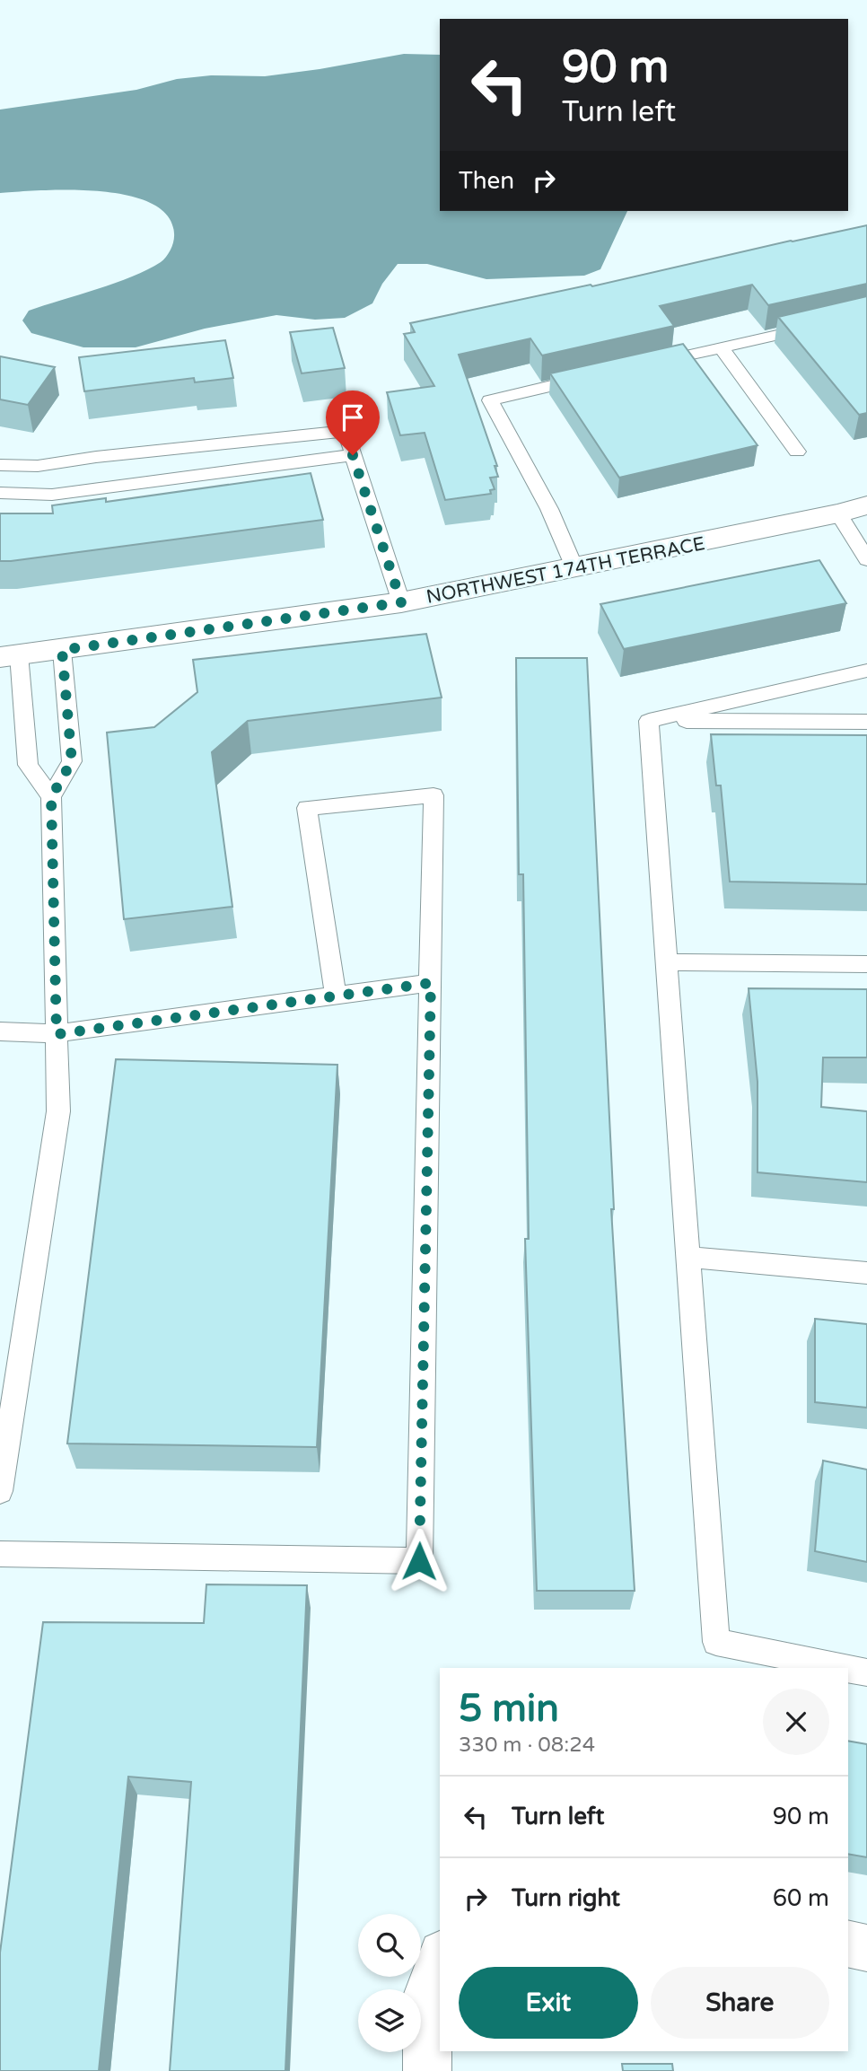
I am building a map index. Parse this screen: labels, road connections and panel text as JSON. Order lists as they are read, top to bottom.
{
  "streets": {
    "street": ["NORTHWEST 174TH TERRACE"]
  },
  "page": {
    "turn": ["90 m", "Turn left"],
    "then": "Then",
    "heading": ["5 min", "330 m · 08:24"],
    "list": [
      {
        "name": "Turn left",
        "value": "90 m"
      },
      {
        "name": "Turn right",
        "value": "60 m"
      }
    ],
    "buttons": ["Exit", "Share"]
  }
}
